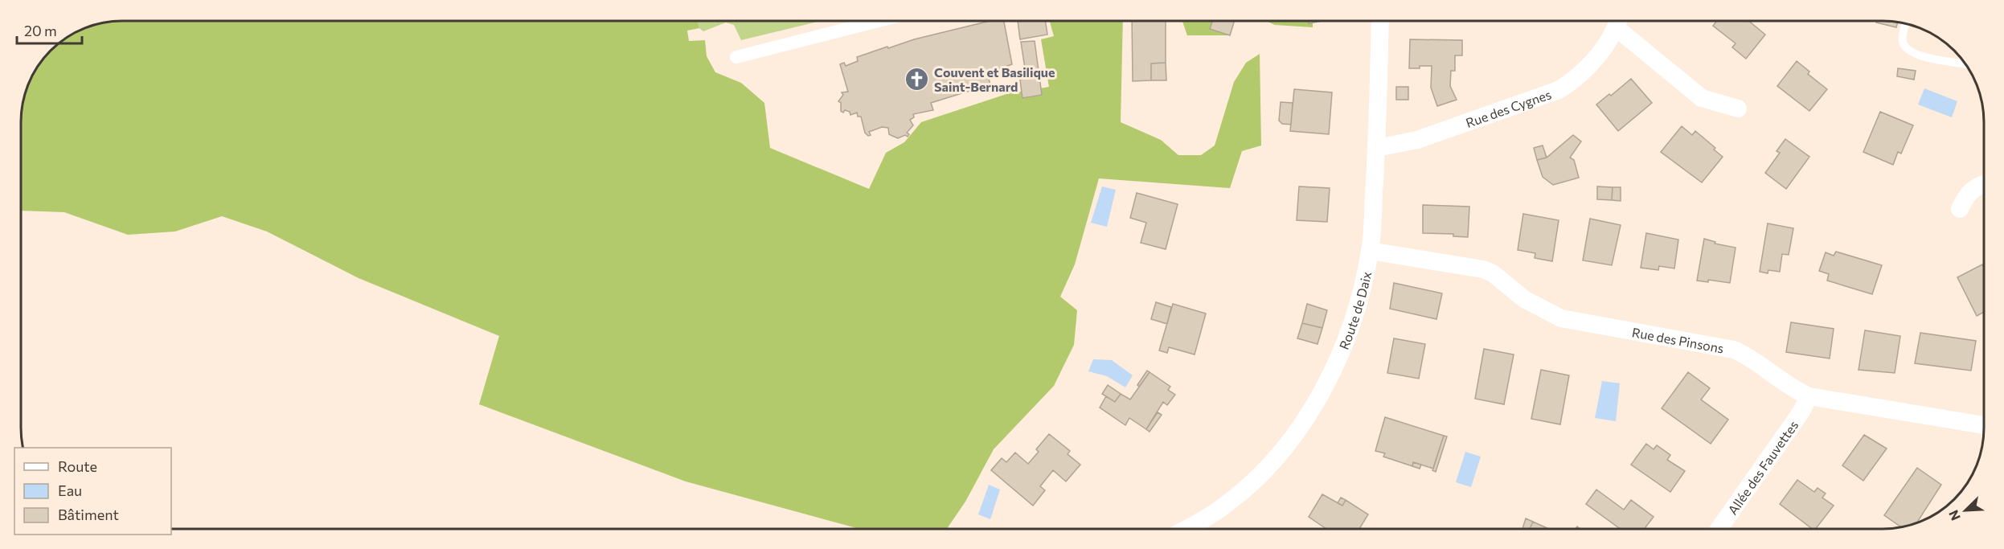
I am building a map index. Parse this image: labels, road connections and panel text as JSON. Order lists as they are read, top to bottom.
{
  "streets": {
    "street": [
      "Rue des Cygnes",
      "Route de Daix",
      "Rue des Pinsons",
      "Allée des Fauvettes"
    ]
  },
  "crossings": [
    ["Rue des Cygnes", "Route de Daix"],
    ["Route de Daix", "Rue des Pinsons"],
    ["Rue des Pinsons", "Allée des Fauvettes"]
  ],
  "places": {
    "church": ["Couvent et Basilique Saint-Bernard"]
  },
  "legend": ["Route", "Eau", "Bâtiment"],
  "scale_bar": "20 m",
  "north": "bottom left"
}
